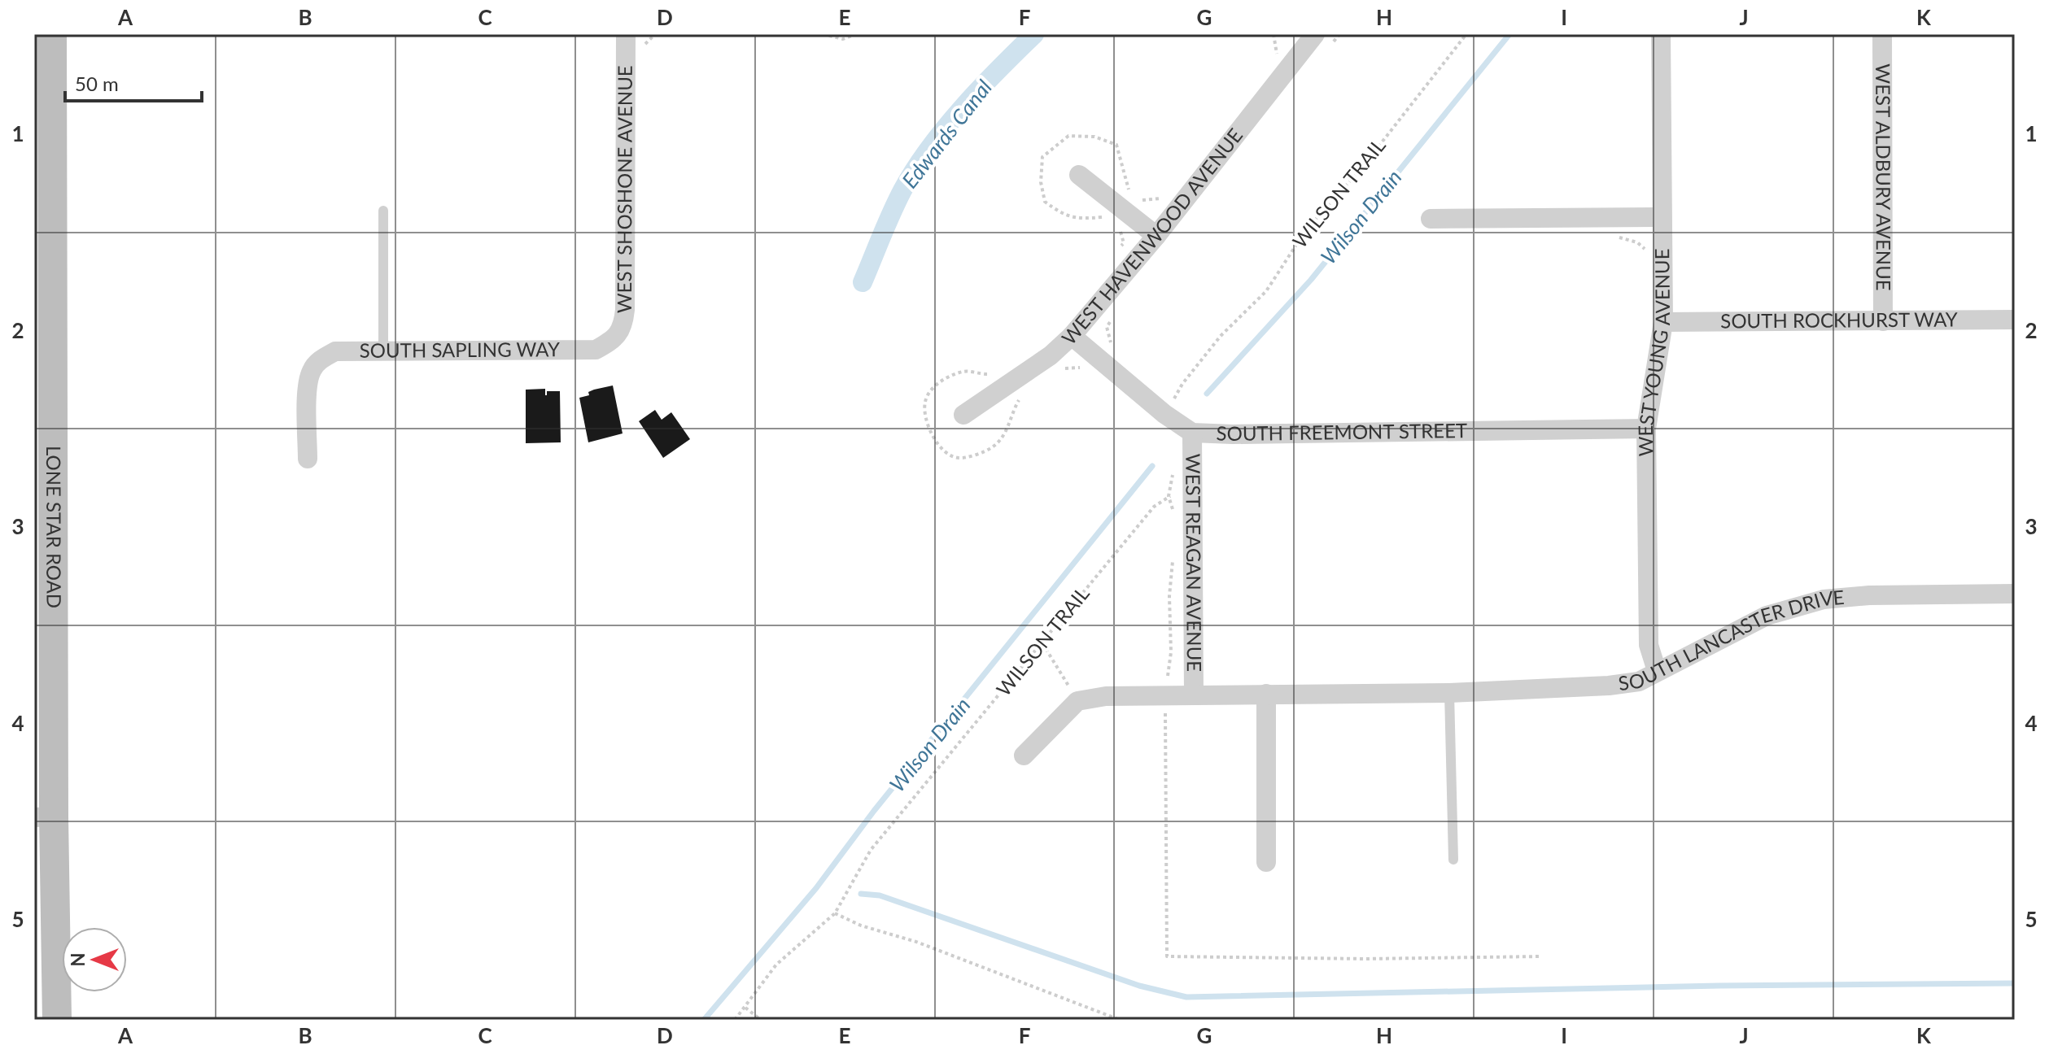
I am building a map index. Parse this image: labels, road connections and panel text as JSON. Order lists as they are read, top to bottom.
{
  "streets": {
    "main road": ["LONE STAR ROAD"],
    "street": [
      "WEST ALDBURY AVENUE",
      "WEST SHOSHONE AVENUE",
      "WEST HAVENWOOD AVENUE",
      "SOUTH ROCKHURST WAY",
      "SOUTH SAPLING WAY",
      "WEST YOUNG AVENUE",
      "SOUTH FREEMONT STREET",
      "WEST REAGAN AVENUE",
      "SOUTH LANCASTER DRIVE"
    ],
    "path": ["WILSON TRAIL"]
  },
  "crossings": [
    ["WEST ALDBURY AVENUE", "SOUTH ROCKHURST WAY"],
    ["WEST SHOSHONE AVENUE", "SOUTH SAPLING WAY"],
    ["WILSON TRAIL", "SOUTH FREEMONT STREET"],
    ["WILSON TRAIL", "WEST REAGAN AVENUE"],
    ["WEST HAVENWOOD AVENUE", "SOUTH FREEMONT STREET"],
    ["SOUTH ROCKHURST WAY", "WEST YOUNG AVENUE"],
    ["WEST YOUNG AVENUE", "SOUTH FREEMONT STREET"],
    ["WEST YOUNG AVENUE", "SOUTH LANCASTER DRIVE"],
    ["SOUTH FREEMONT STREET", "WEST REAGAN AVENUE"],
    ["WEST REAGAN AVENUE", "SOUTH LANCASTER DRIVE"]
  ],
  "water": ["Edwards Canal", "Wilson Drain"],
  "scale_bar": "50 m",
  "north": "left",
  "grid": {
    "columns": [
      "A",
      "B",
      "C",
      "D",
      "E",
      "F",
      "G",
      "H",
      "I",
      "J",
      "K"
    ],
    "rows": [
      "1",
      "2",
      "3",
      "4",
      "5"
    ]
  }
}
